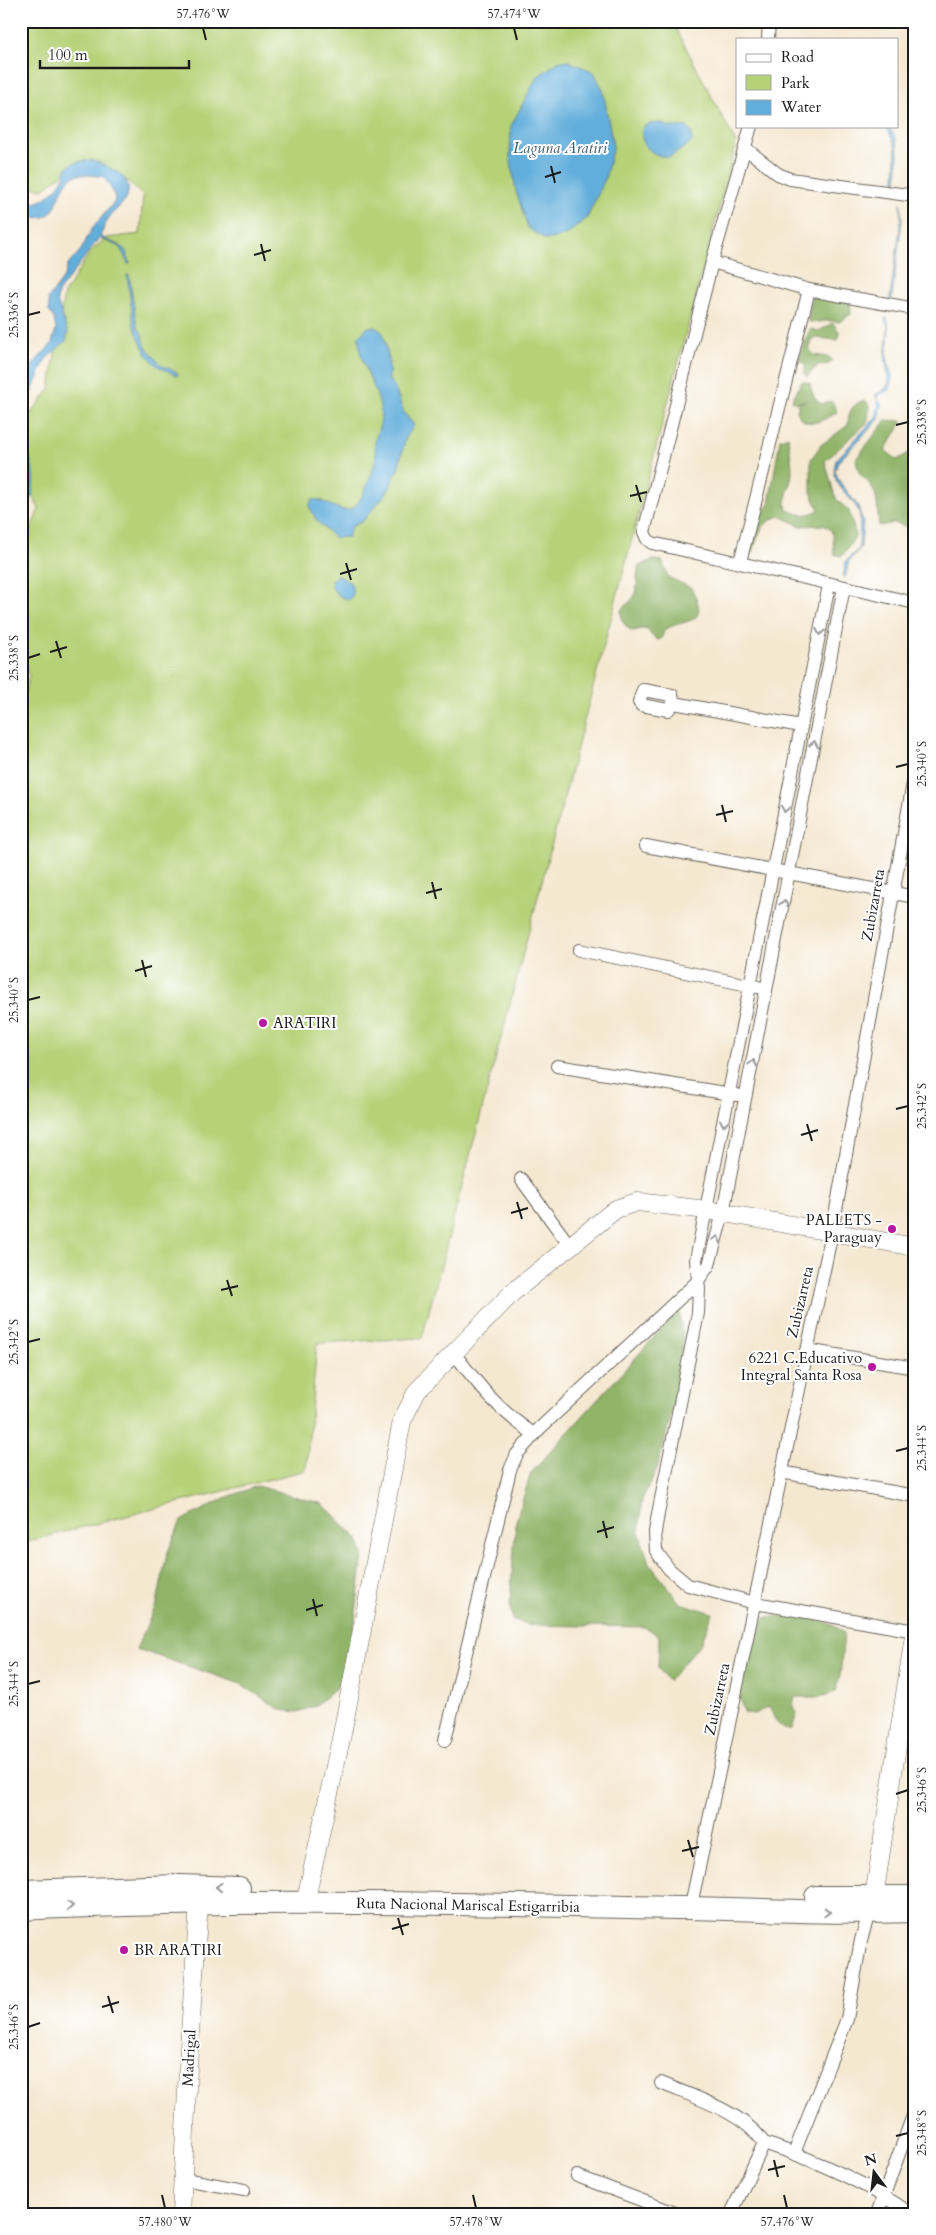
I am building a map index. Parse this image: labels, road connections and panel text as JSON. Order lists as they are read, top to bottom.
{
  "streets": {
    "highway": ["Ruta Nacional Mariscal Estigarribia"],
    "street": ["Zubizarreta", "Madrigal"]
  },
  "crossings": [
    ["Zubizarreta", "Ruta Nacional Mariscal Estigarribia"],
    ["Ruta Nacional Mariscal Estigarribia", "Madrigal"]
  ],
  "water": ["Laguna Aratiri"],
  "places": [
    "ARATIRI",
    "PALLETS - Paraguay",
    "6221 C.Educativo Integral Santa Rosa",
    "BR ARATIRI"
  ],
  "legend": ["Road", "Park", "Water"],
  "scale_bar": "100 m",
  "north": "top",
  "coordinates": [
    "57.476°W",
    "57.474°W",
    "25.336°S",
    "25.338°S",
    "25.340°S",
    "25.342°S",
    "25.344°S",
    "25.346°S",
    "25.348°S",
    "57.480°W",
    "57.478°W"
  ]
}
